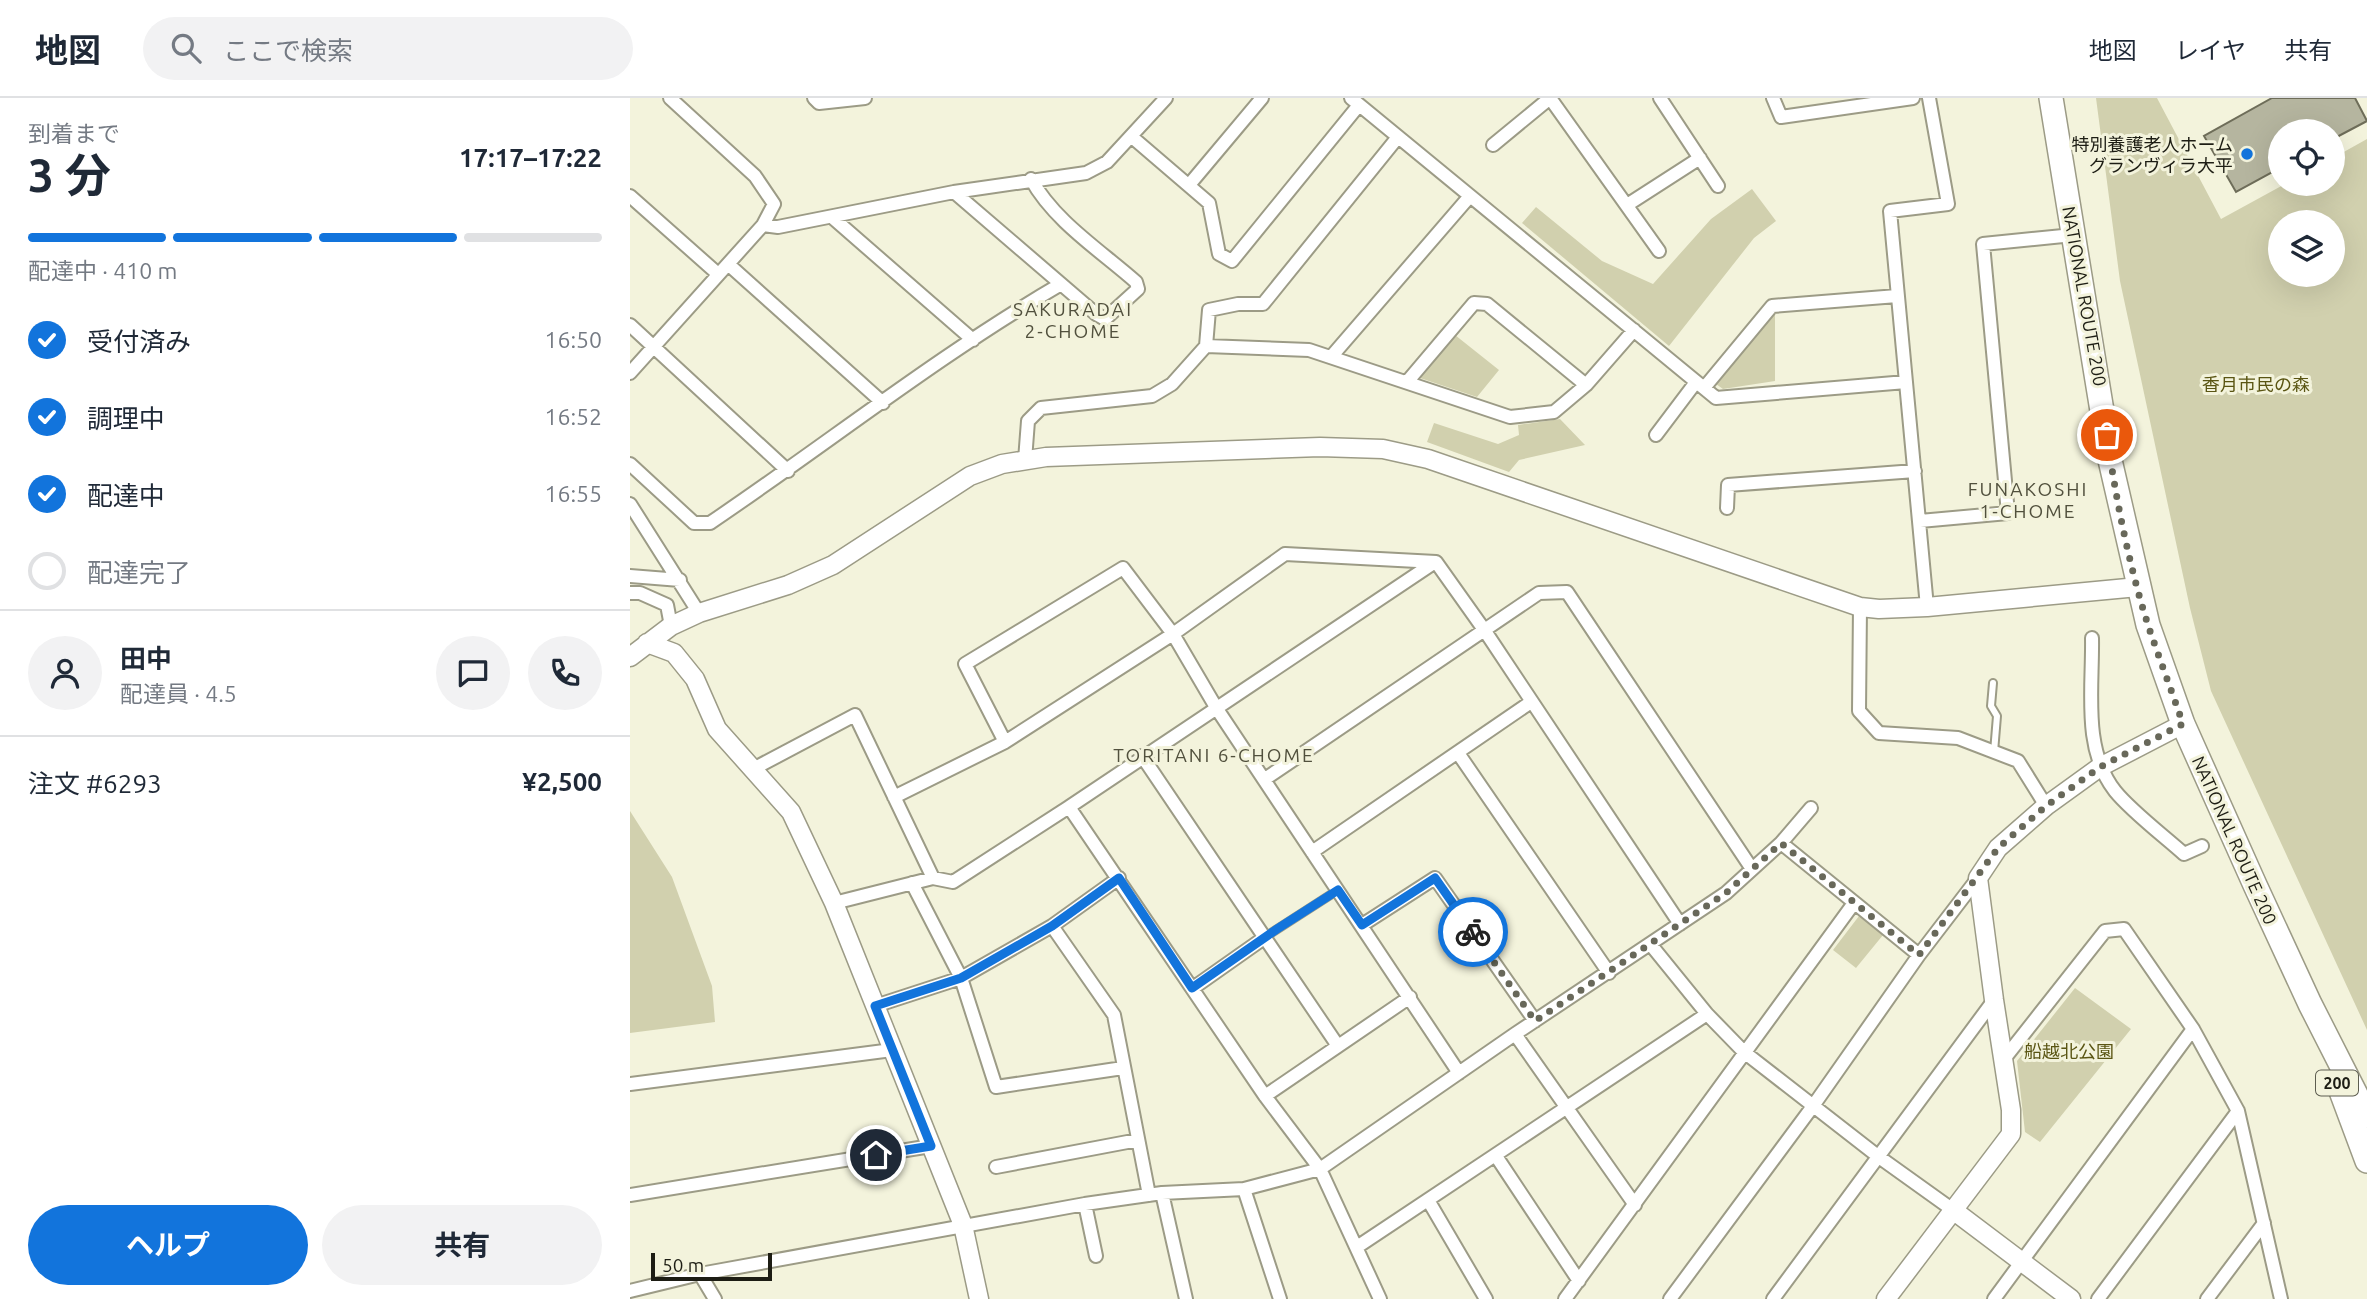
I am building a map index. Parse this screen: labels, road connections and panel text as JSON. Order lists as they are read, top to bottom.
{
  "streets": {
    "highway": ["NATIONAL ROUTE 200", "200"]
  },
  "districts": ["SAKURADAI 2-CHOME", "FUNAKOSHI 1-CHOME", "TORITANI 6-CHOME"],
  "parks": ["香月市民の森", "船越北公園"],
  "places": ["特別養護老人ホーム グランヴィラ大平"],
  "scale_bar": "50 m",
  "page": {
    "header": "地図",
    "search": "ここで検索",
    "nav": ["地図", "レイヤ", "共有"],
    "heading": ["3 分", "到着まで", "17:17–17:22"],
    "panel": [
      "田中",
      "配達員 · 4.5",
      "注文 #6293",
      "¥2,500"
    ],
    "bar": "配達中 · 410 m",
    "list": [
      ["受付済み", "16:50"],
      ["調理中", "16:52"],
      ["配達中", "16:55"],
      "配達完了"
    ],
    "buttons": ["ヘルプ", "共有"],
    "scale": "50 m"
  }
}
